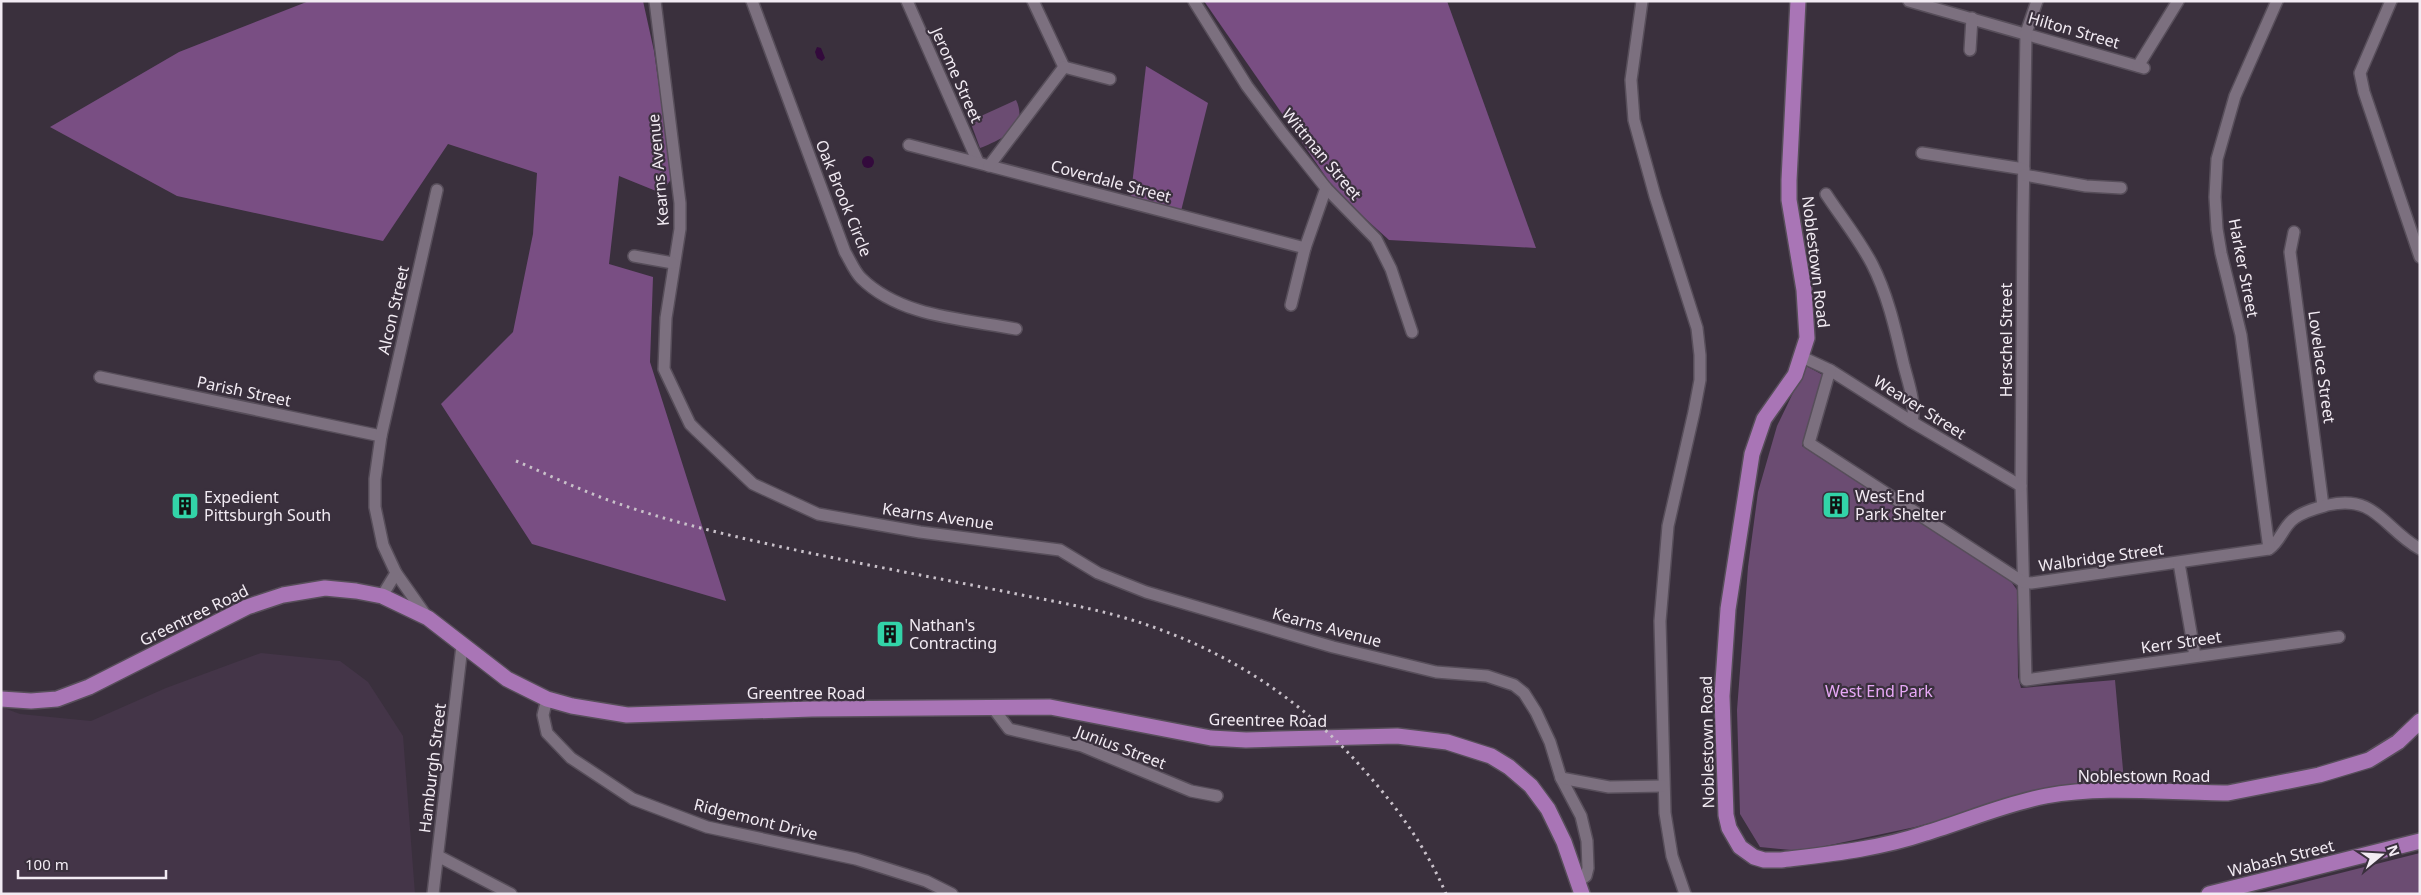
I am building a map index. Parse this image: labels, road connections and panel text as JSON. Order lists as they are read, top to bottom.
{
  "streets": {
    "main road": ["Noblestown Road", "Greentree Road", "Wabash Street"],
    "street": [
      "Hilton Street",
      "Jerome Street",
      "Wittman Street",
      "Kearns Avenue",
      "Coverdale Street",
      "Oak Brook Circle",
      "Harker Street",
      "Alcon Street",
      "Herschel Street",
      "Lovelace Street",
      "Parish Street",
      "Weaver Street",
      "Walbridge Street",
      "Kerr Street",
      "Junius Street",
      "Hamburgh Street",
      "Ridgemont Drive"
    ]
  },
  "crossings": [
    ["Hilton Street", "Herschel Street"],
    ["Jerome Street", "Coverdale Street"],
    ["Kearns Avenue", "Greentree Road"],
    ["Noblestown Road", "Weaver Street"],
    ["Harker Street", "Walbridge Street"],
    ["Alcon Street", "Parish Street"],
    ["Alcon Street", "Greentree Road"],
    ["Herschel Street", "Weaver Street"],
    ["Herschel Street", "Walbridge Street"],
    ["Herschel Street", "Kerr Street"],
    ["Weaver Street", "Walbridge Street"],
    ["Greentree Road", "Junius Street"],
    ["Greentree Road", "Hamburgh Street"],
    ["Greentree Road", "Ridgemont Drive"]
  ],
  "parks": ["West End Park"],
  "places": {
    "building": ["West End Park Shelter", "Expedient Pittsburgh South", "Nathan's Contracting"]
  },
  "scale_bar": "100 m",
  "north": "right"
}
